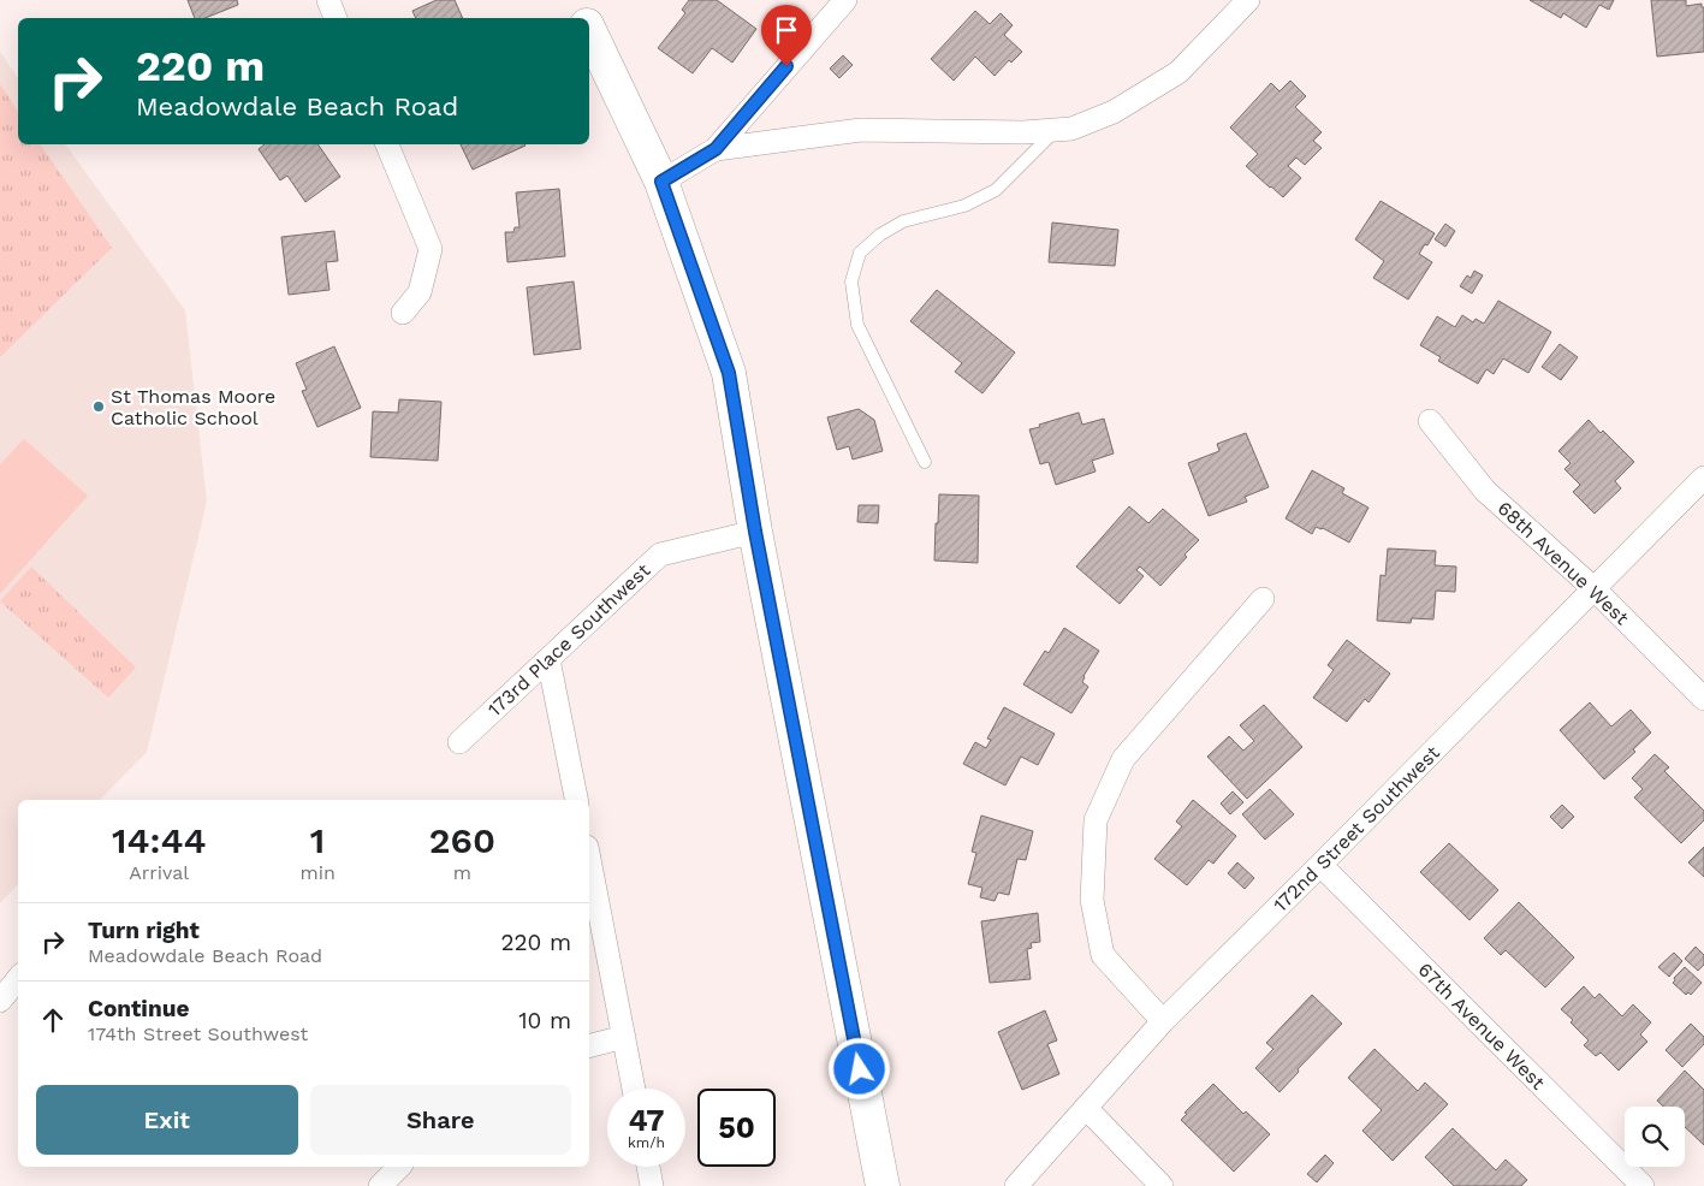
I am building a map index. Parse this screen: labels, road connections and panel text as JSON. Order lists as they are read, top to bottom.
{
  "streets": {
    "street": [
      "68th Avenue West",
      "173rd Place Southwest",
      "172nd Street Southwest",
      "67th Avenue West"
    ]
  },
  "crossings": [
    ["68th Avenue West", "172nd Street Southwest"],
    ["172nd Street Southwest", "67th Avenue West"]
  ],
  "places": ["St Thomas Moore Catholic School"],
  "page": {
    "turn": ["220 m", "Meadowdale Beach Road"],
    "eta": [
      "14:44",
      "Arrival",
      "1",
      "min",
      "260",
      "m"
    ],
    "list": [
      {
        "name": "Turn right",
        "note": "Meadowdale Beach Road",
        "value": "220 m"
      },
      {
        "name": "Continue",
        "note": "174th Street Southwest",
        "value": "10 m"
      }
    ],
    "buttons": ["Exit", "Share"],
    "speed": "47 km/h",
    "limit": "50"
  }
}
